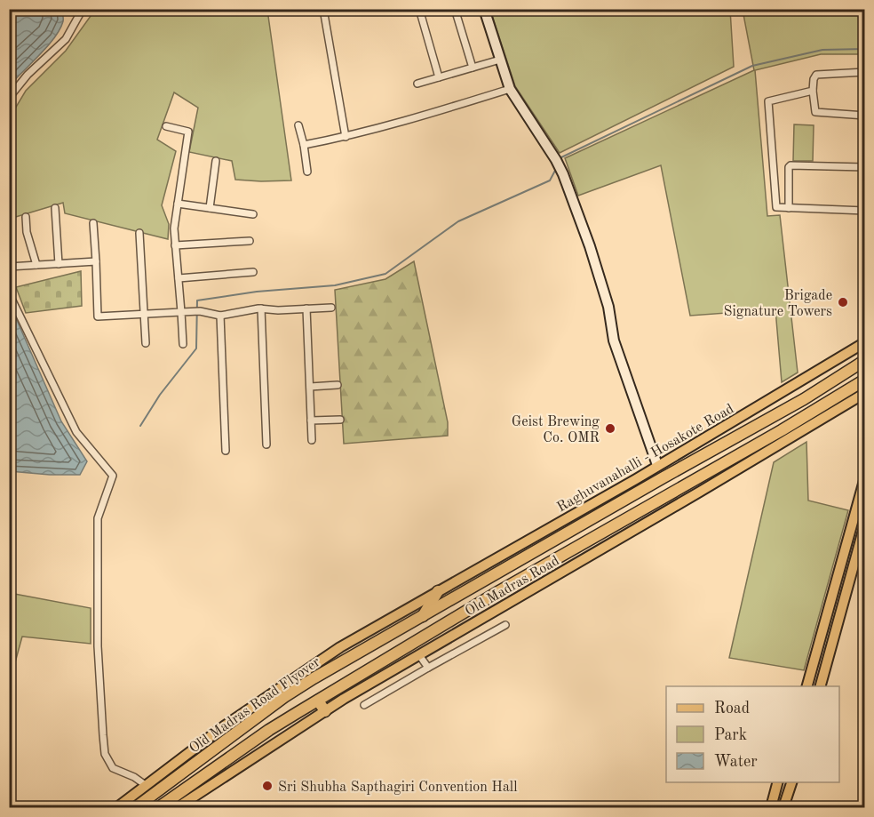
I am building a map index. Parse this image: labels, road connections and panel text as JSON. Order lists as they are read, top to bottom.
{
  "streets": {
    "highway": ["Old Madras Road", "Old Madras Road Flyover"],
    "main road": ["Raghuvanahalli - Hosakote Road"]
  },
  "crossings": [
    ["Old Madras Road", "Old Madras Road Flyover"]
  ],
  "places": ["Brigade Signature Towers", "Geist Brewing Co. OMR", "Sri Shubha Sapthagiri Convention Hall"],
  "legend": ["Road", "Park", "Water"]
}
